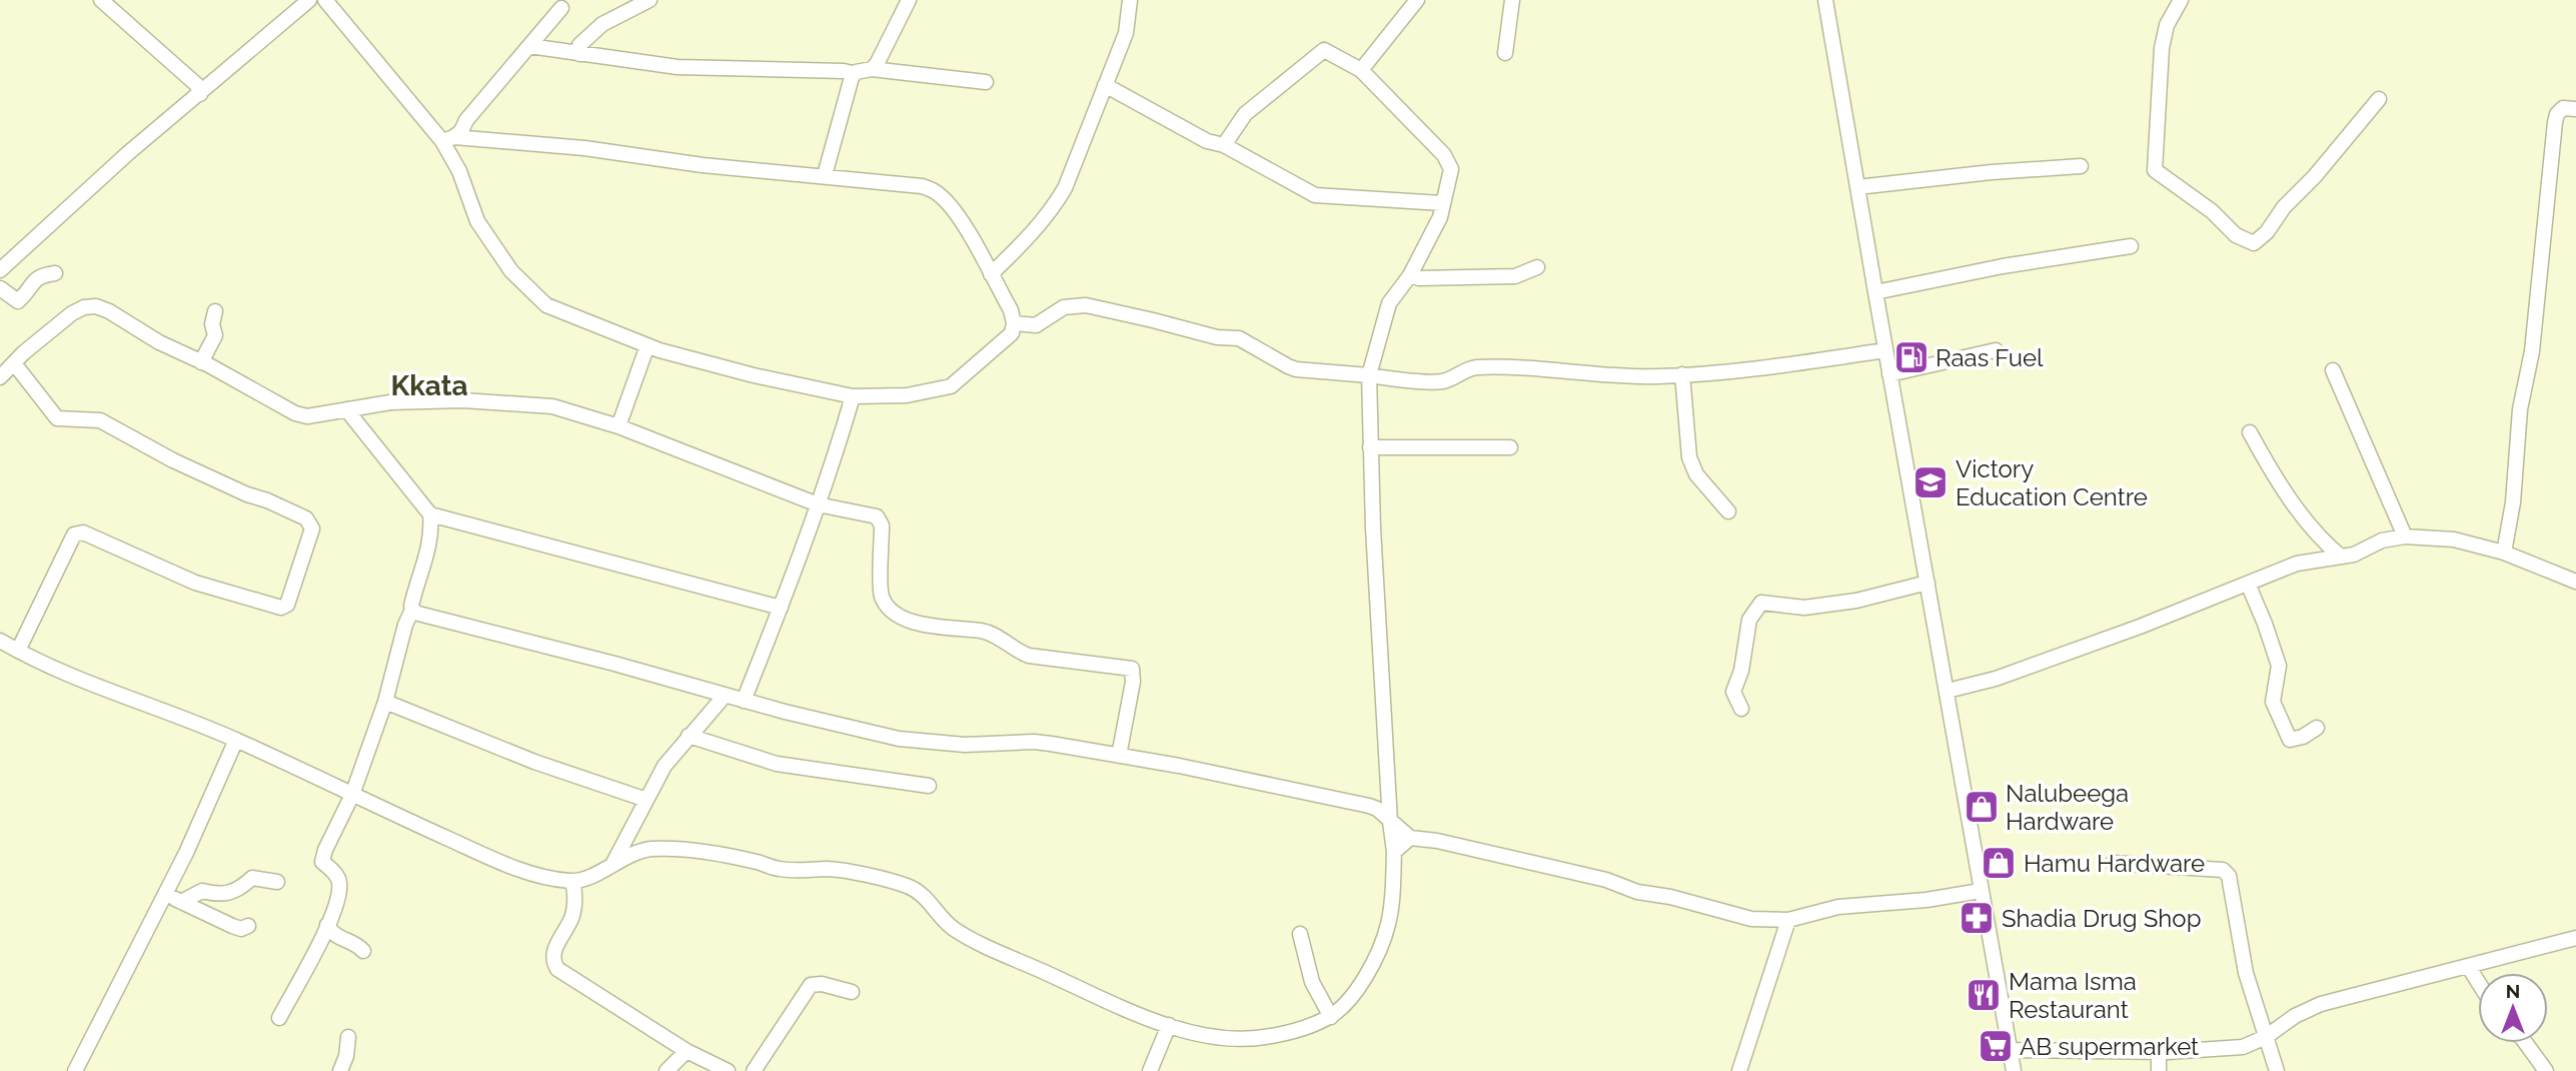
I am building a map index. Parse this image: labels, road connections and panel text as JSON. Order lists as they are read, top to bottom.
{
  "districts": ["Kkata"],
  "places": {
    "fuel station": ["Raas Fuel"],
    "school or university": ["Victory Education Centre"],
    "shop": ["Nalubeega Hardware", "Hamu Hardware"],
    "pharmacy": ["Shadia Drug Shop"],
    "restaurant": ["Mama Isma Restaurant"],
    "supermarket": ["AB supermarket"]
  },
  "north": "top"
}
